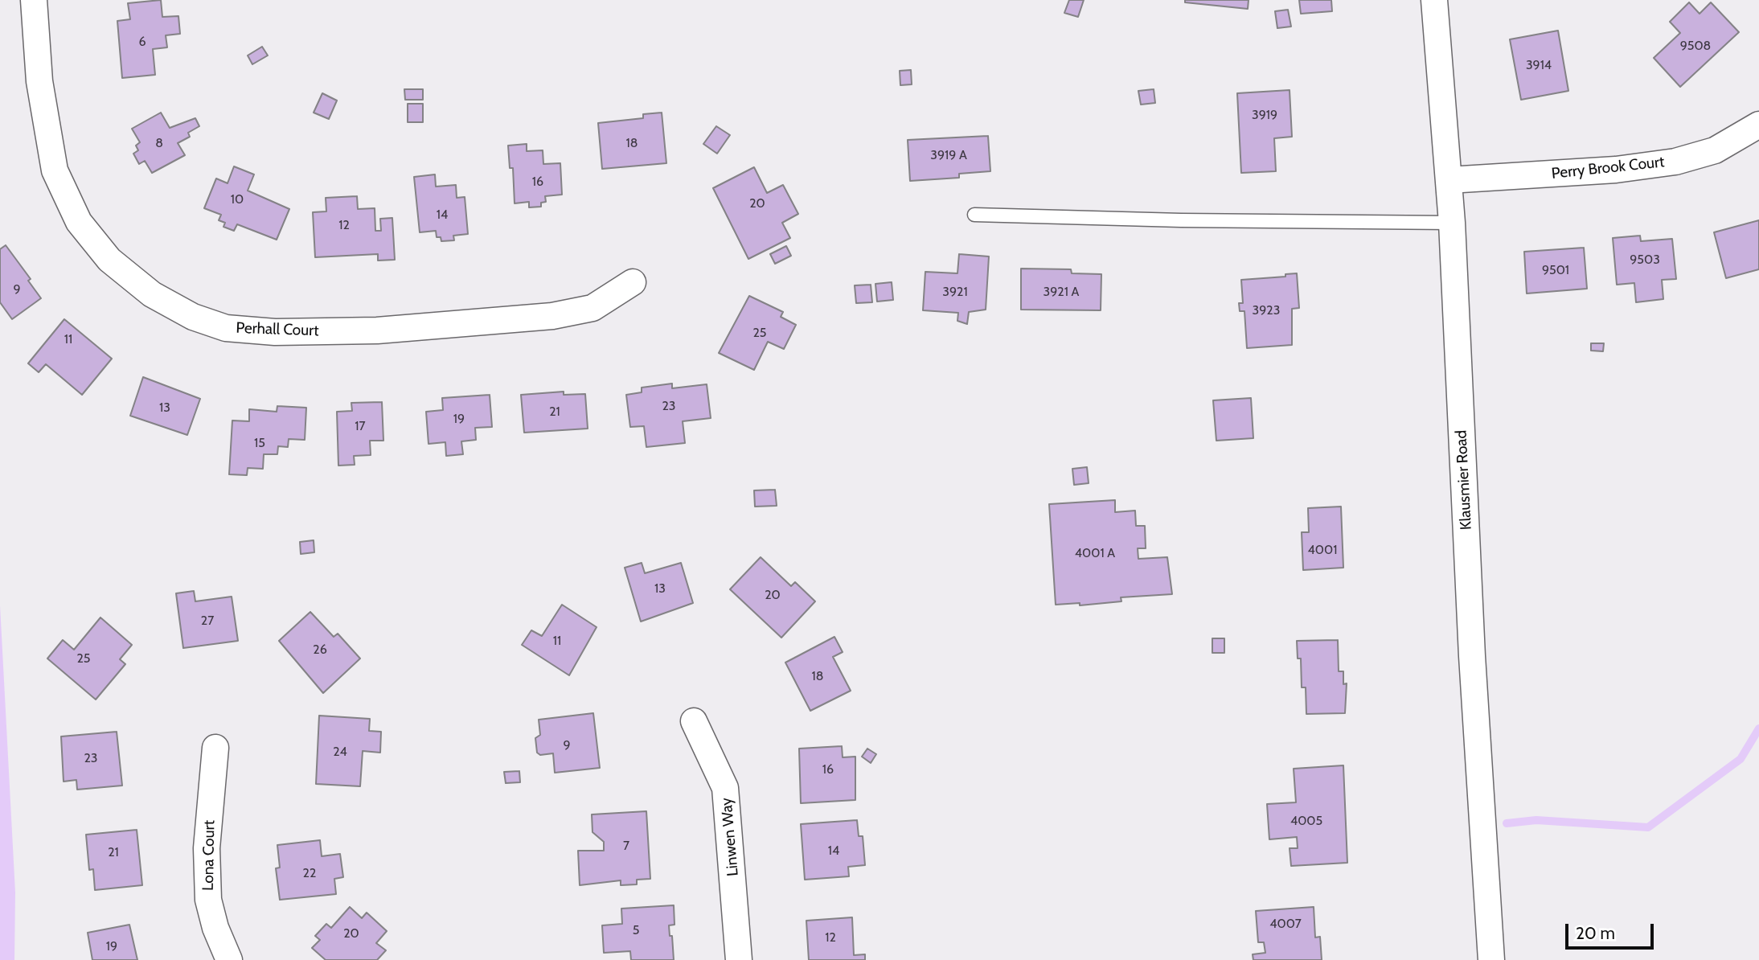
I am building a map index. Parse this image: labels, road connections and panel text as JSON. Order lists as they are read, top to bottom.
{
  "streets": {
    "street": [
      "Perry Brook Court",
      "Perhall Court",
      "Klausmier Road",
      "Linwen Way",
      "Lona Court"
    ]
  },
  "crossings": [
    ["Perry Brook Court", "Klausmier Road"]
  ],
  "house_numbers": [
    "6",
    "9508",
    "3914",
    "3919",
    "8",
    "18",
    "3919 A",
    "16",
    "10",
    "20",
    "14",
    "12",
    "9503",
    "9501",
    "9",
    "3921",
    "3921 A",
    "3923",
    "25",
    "11",
    "23",
    "13",
    "21",
    "19",
    "17",
    "15",
    "4001",
    "4001 A",
    "13",
    "20",
    "27",
    "11",
    "26",
    "25",
    "18",
    "9",
    "24",
    "23",
    "16",
    "4005",
    "7",
    "14",
    "21",
    "22",
    "4007",
    "5",
    "20",
    "12",
    "19"
  ],
  "scale_bar": "20 m"
}
